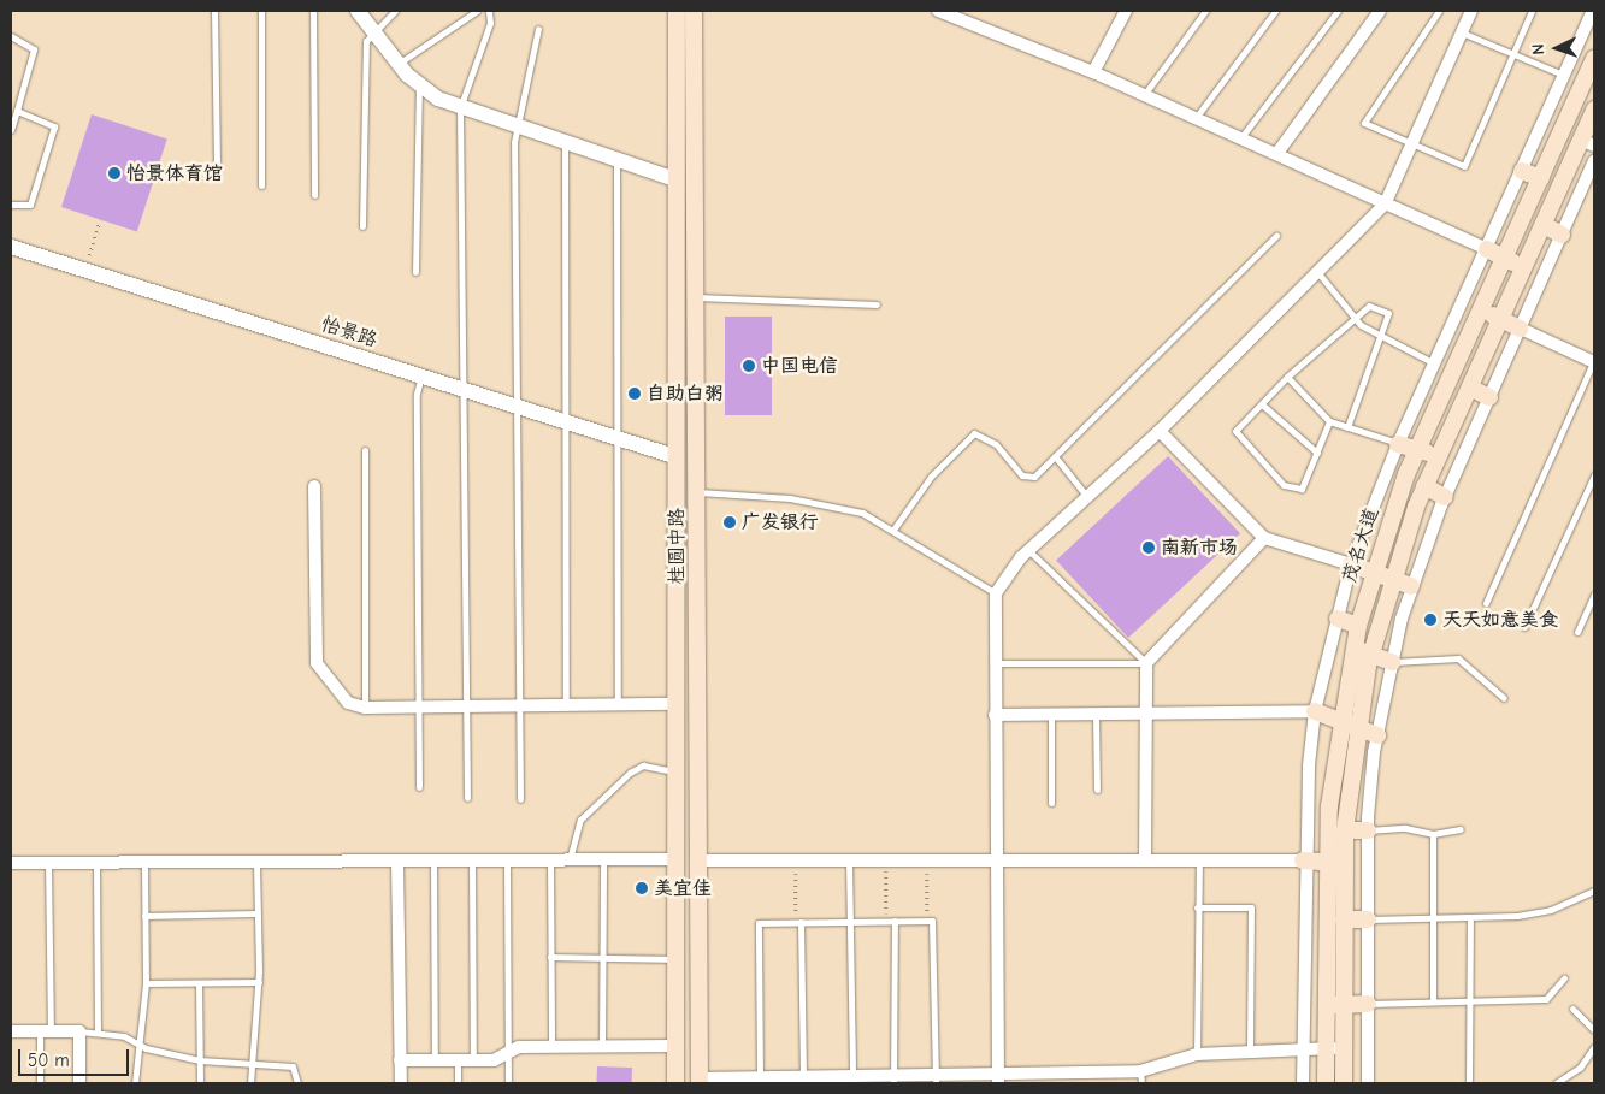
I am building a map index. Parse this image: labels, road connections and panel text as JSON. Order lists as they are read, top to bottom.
{
  "streets": {
    "main road": ["茂名大道", "桂圆中路"],
    "street": ["怡景路"]
  },
  "crossings": [
    ["怡景路", "桂圆中路"]
  ],
  "places": [
    "怡景体育馆",
    "中国电信",
    "自助白粥",
    "广发银行",
    "南新市场",
    "天天如意美食",
    "美宜佳"
  ],
  "scale_bar": "50 m",
  "north": "left"
}
